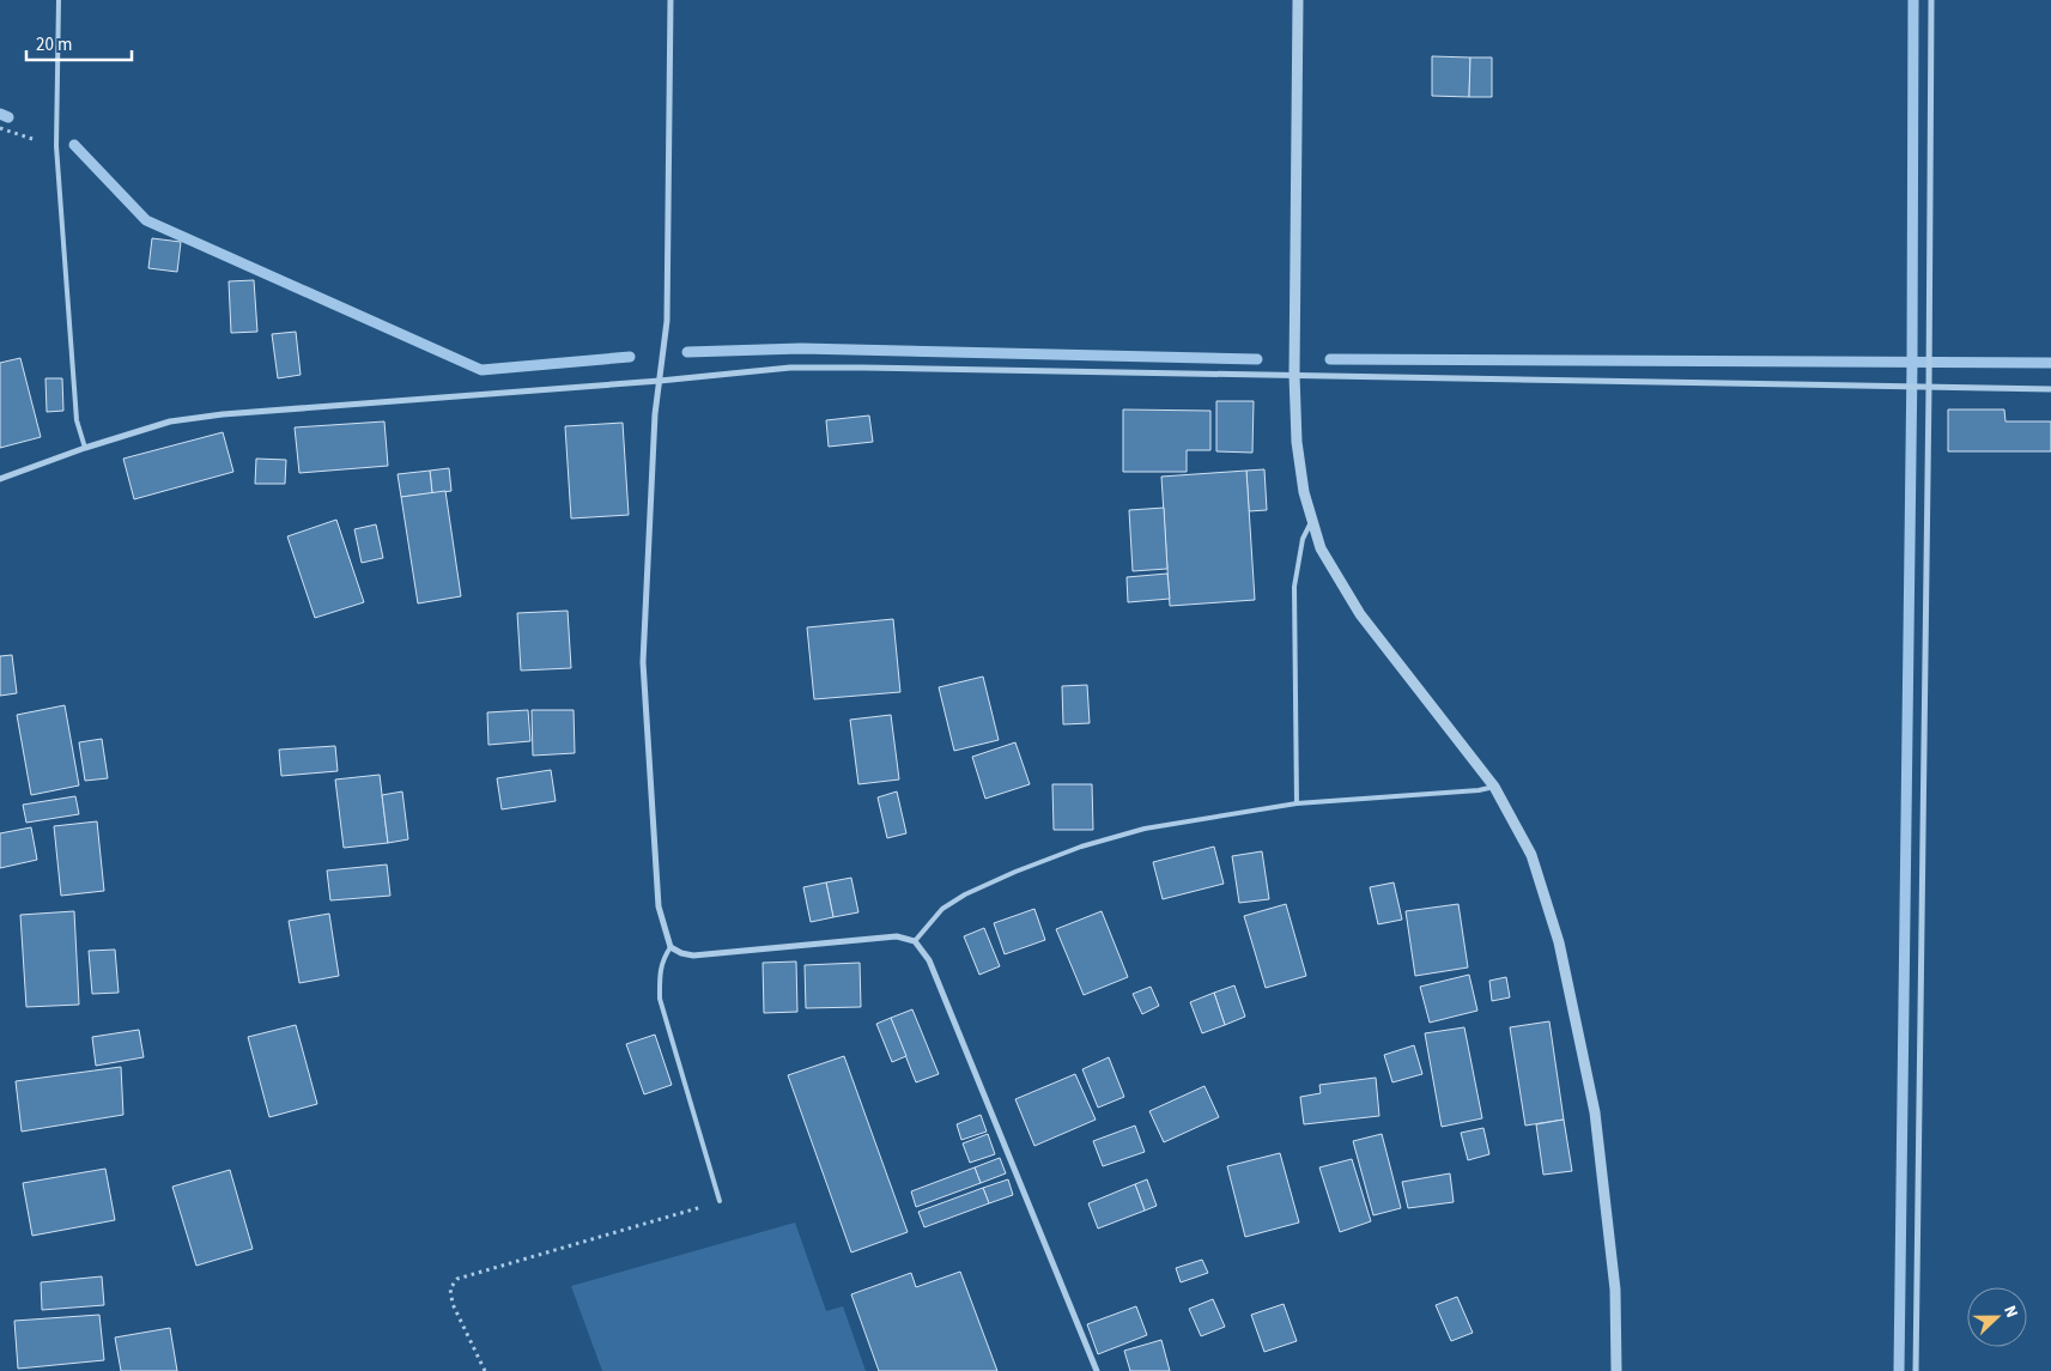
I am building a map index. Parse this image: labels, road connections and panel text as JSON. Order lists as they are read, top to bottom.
{
  "scale_bar": "20 m",
  "north": "right"
}
